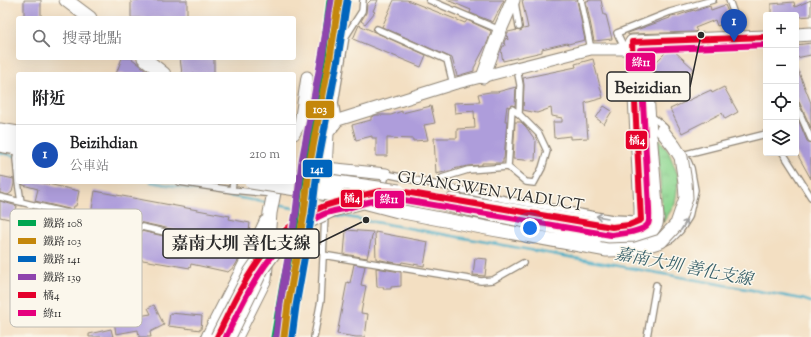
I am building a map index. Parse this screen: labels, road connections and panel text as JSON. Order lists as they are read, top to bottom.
{
  "streets": {
    "street": ["GUANGWEN VIADUCT"]
  },
  "water": ["嘉南大圳 善化支線"],
  "places": ["Beizidian", "嘉南大圳 善化支線"],
  "lines": [
    "rail line 108",
    "rail line 103",
    "rail line 139",
    "rail line 141",
    "transit line 橘4",
    "transit line 綠11"
  ],
  "legend": [
    "鐵路 108",
    "鐵路 103",
    "鐵路 141",
    "鐵路 139",
    "橘4",
    "綠11"
  ],
  "page": {
    "pins": "1",
    "map_buttons": ["+", "−"],
    "search": "搜尋地點",
    "heading": "附近",
    "list": [
      {
        "mark": "1",
        "name": "Beizihdian",
        "note": "公車站",
        "value": "210 m"
      }
    ]
  }
}
